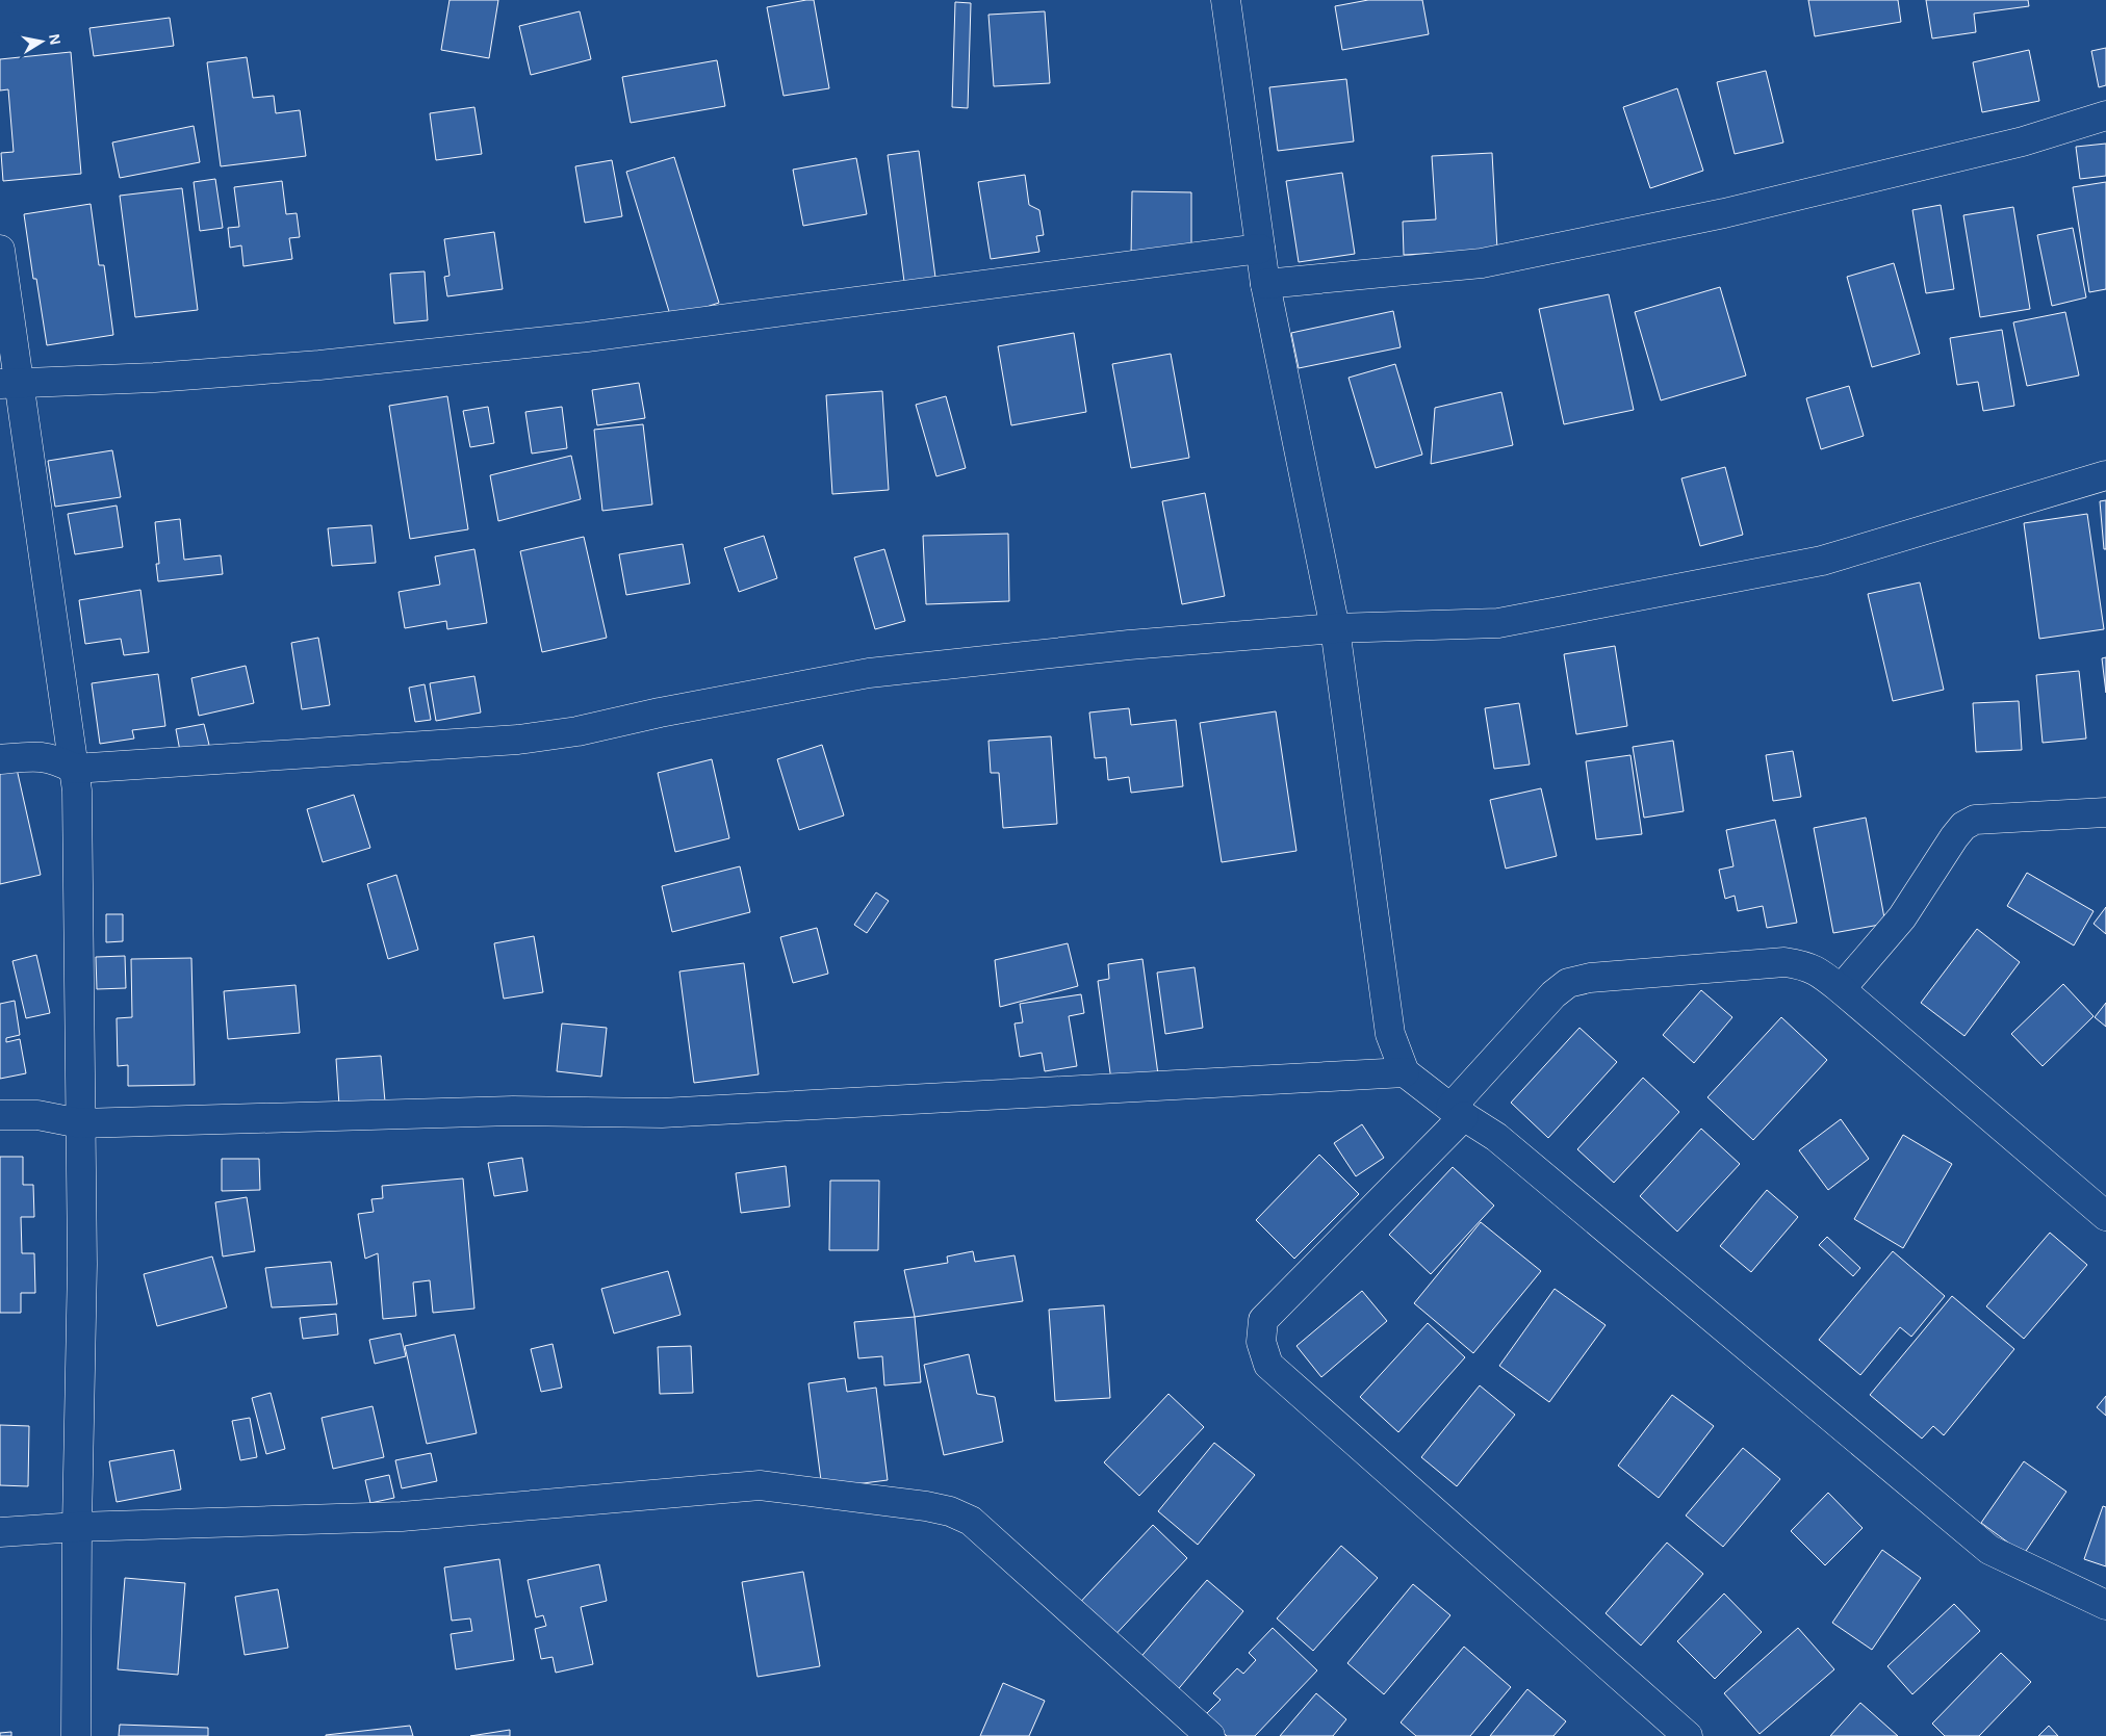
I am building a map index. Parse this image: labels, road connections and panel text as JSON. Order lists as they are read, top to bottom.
{
  "north": "right"
}
